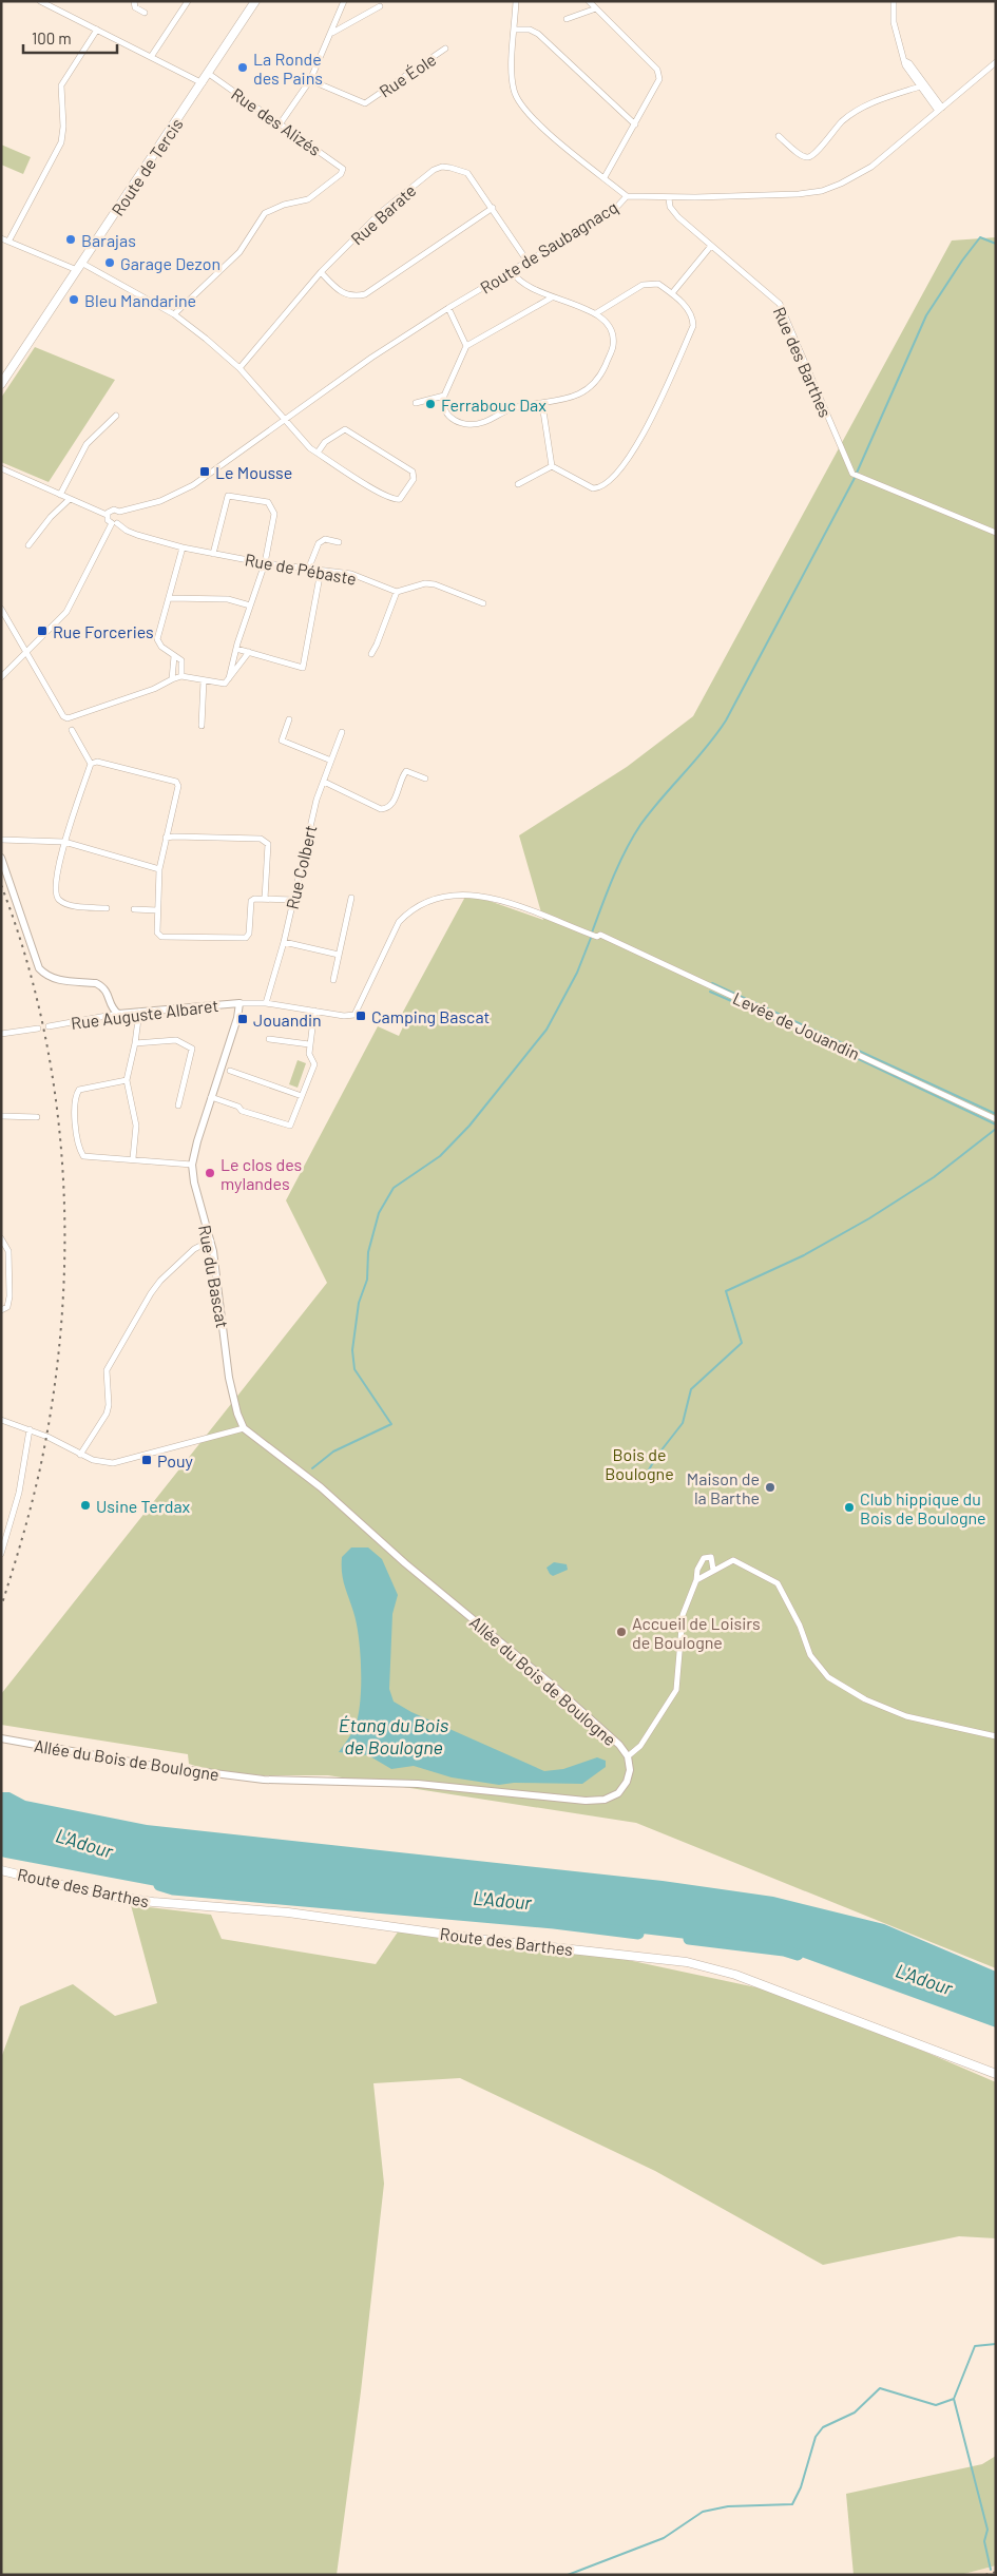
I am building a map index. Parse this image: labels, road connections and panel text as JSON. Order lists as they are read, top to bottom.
{
  "streets": {
    "main road": ["Route de Tercis", "Route des Barthes"],
    "street": [
      "Rue Éole",
      "Rue des Alizés",
      "Rue Barate",
      "Route de Saubagnacq",
      "Rue des Barthes",
      "Rue de Pébaste",
      "Rue Colbert",
      "Rue Auguste Albaret",
      "Levée de Jouandin",
      "Rue du Bascat",
      "Allée du Bois de Boulogne"
    ]
  },
  "crossings": [
    ["Rue des Alizés", "Route de Tercis"],
    ["Rue Barate", "Route de Saubagnacq"],
    ["Route de Saubagnacq", "Rue des Barthes"],
    ["Route de Saubagnacq", "Rue de Pébaste"],
    ["Rue Auguste Albaret", "Rue du Bascat"],
    ["Rue du Bascat", "Allée du Bois de Boulogne"]
  ],
  "water": ["Étang du Bois de Boulogne", "L'Adour"],
  "parks": ["Bois de Boulogne"],
  "places": {
    "other": [
      "La Ronde des Pains",
      "Barajas",
      "Garage Dezon",
      "Bleu Mandarine",
      "Ferrabouc Dax",
      "Le clos des mylandes",
      "Maison de la Barthe",
      "Usine Terdax",
      "Club hippique du Bois de Boulogne",
      "Accueil de Loisirs de Boulogne"
    ],
    "transit": [
      "Le Mousse",
      "Rue Forceries",
      "Camping Bascat",
      "Jouandin",
      "Pouy"
    ]
  },
  "scale_bar": "100 m"
}
